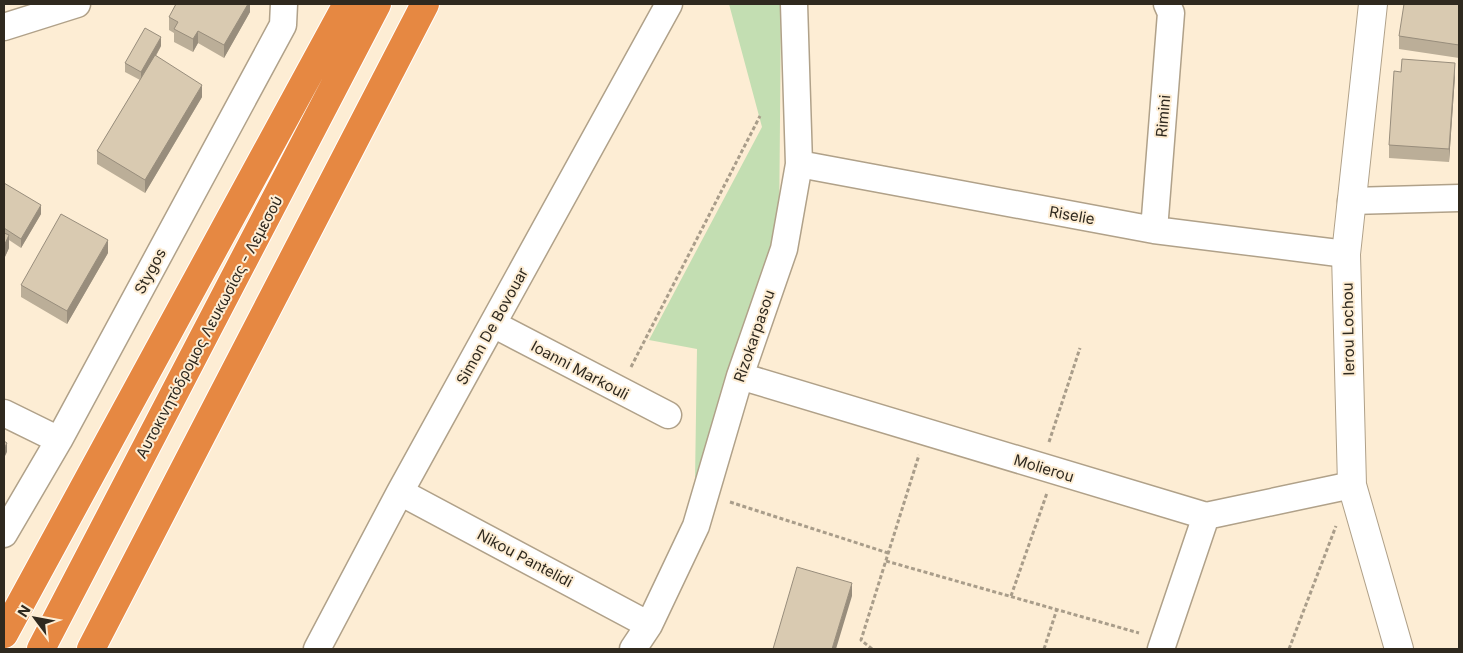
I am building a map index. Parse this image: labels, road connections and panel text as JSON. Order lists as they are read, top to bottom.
{
  "streets": {
    "highway": ["Αυτοκινητόδρομος Λευκωσίας - Λεμεσού"],
    "street": [
      "Rimini",
      "Riselie",
      "Stygos",
      "Simon De Bovouar",
      "Ierou Lochou",
      "Rizokarpasou",
      "Ioanni Markouli",
      "Molierou",
      "Nikou Pantelidi"
    ]
  },
  "crossings": [
    ["Rimini", "Riselie"],
    ["Riselie", "Ierou Lochou"],
    ["Riselie", "Rizokarpasou"],
    ["Simon De Bovouar", "Ioanni Markouli"],
    ["Simon De Bovouar", "Nikou Pantelidi"],
    ["Ierou Lochou", "Molierou"],
    ["Rizokarpasou", "Molierou"],
    ["Rizokarpasou", "Nikou Pantelidi"]
  ],
  "north": "top left"
}
